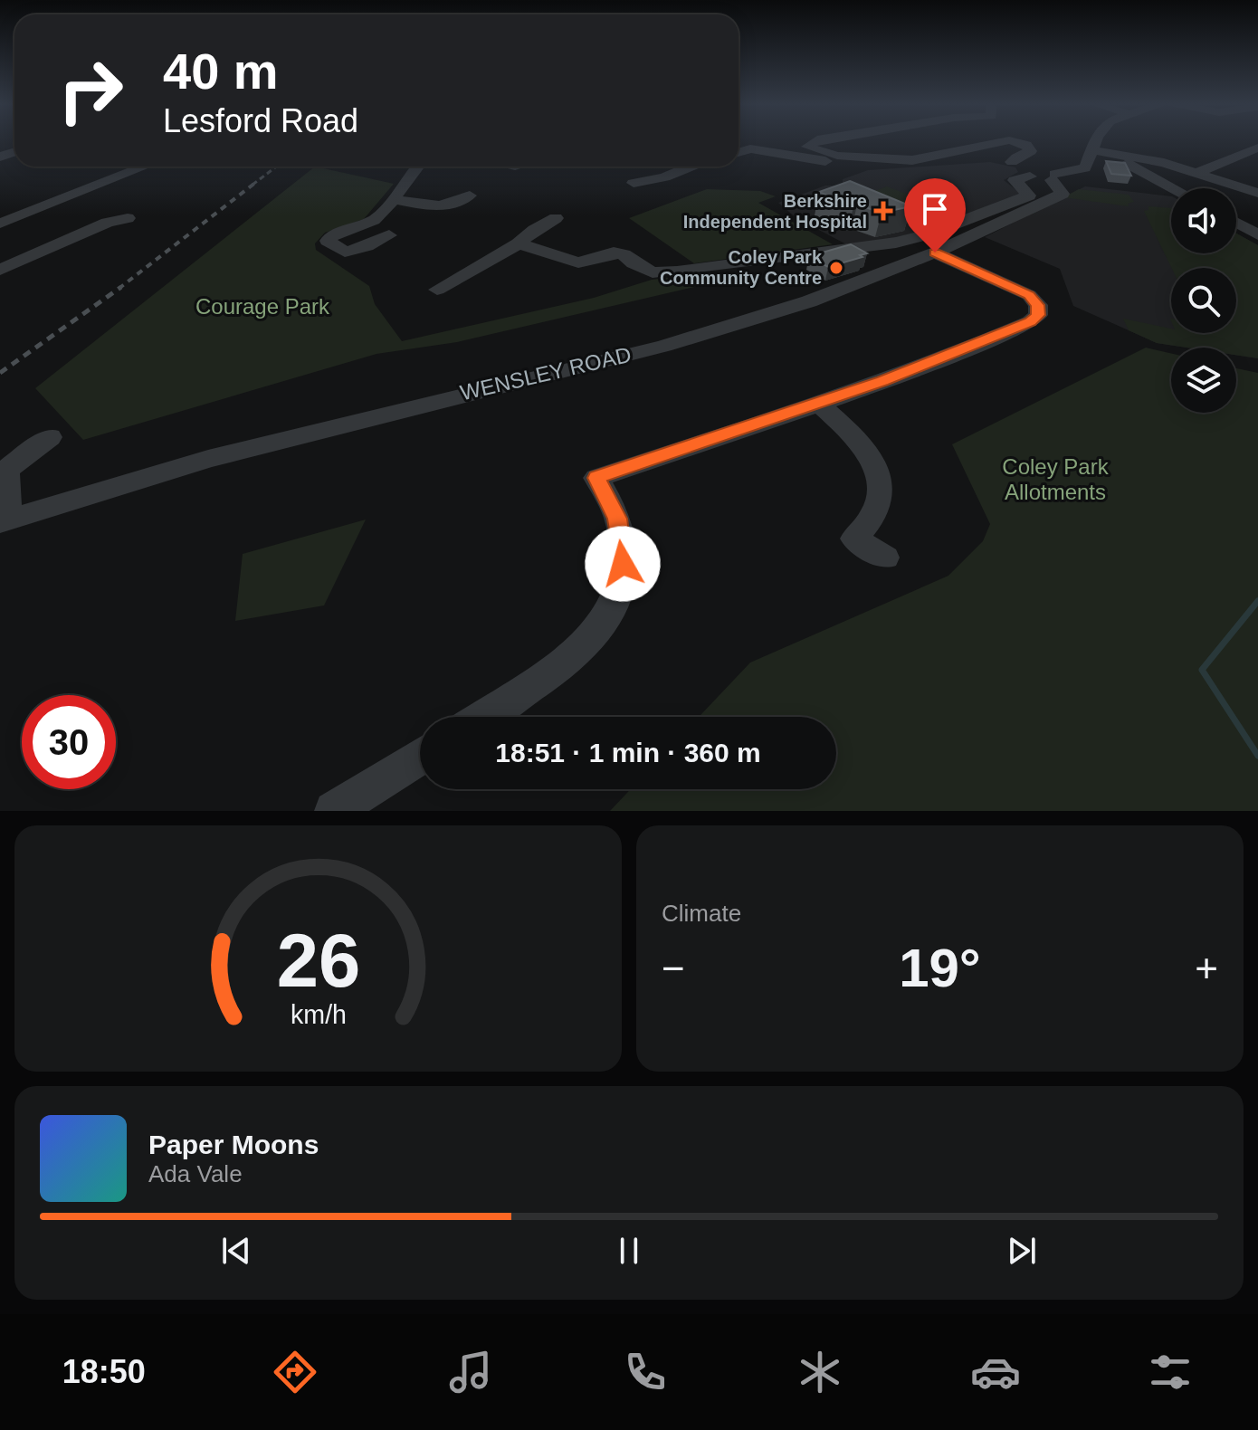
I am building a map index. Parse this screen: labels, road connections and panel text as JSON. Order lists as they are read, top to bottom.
{
  "streets": {
    "street": ["WENSLEY ROAD"]
  },
  "parks": ["Courage Park", "Coley Park Allotments"],
  "places": {
    "health": ["Berkshire Independent Hospital"],
    "other": ["Coley Park Community Centre"]
  },
  "page": {
    "turn": ["40 m", "Lesford Road"],
    "limit": "30",
    "trip": "18:51 · 1 min · 360 m",
    "tile": "Climate",
    "heat": ["−", "19°", "+"],
    "song": ["Paper Moons", "Ada Vale"],
    "tabs": "18:50",
    "gauge": ["26", "km/h"]
  }
}
